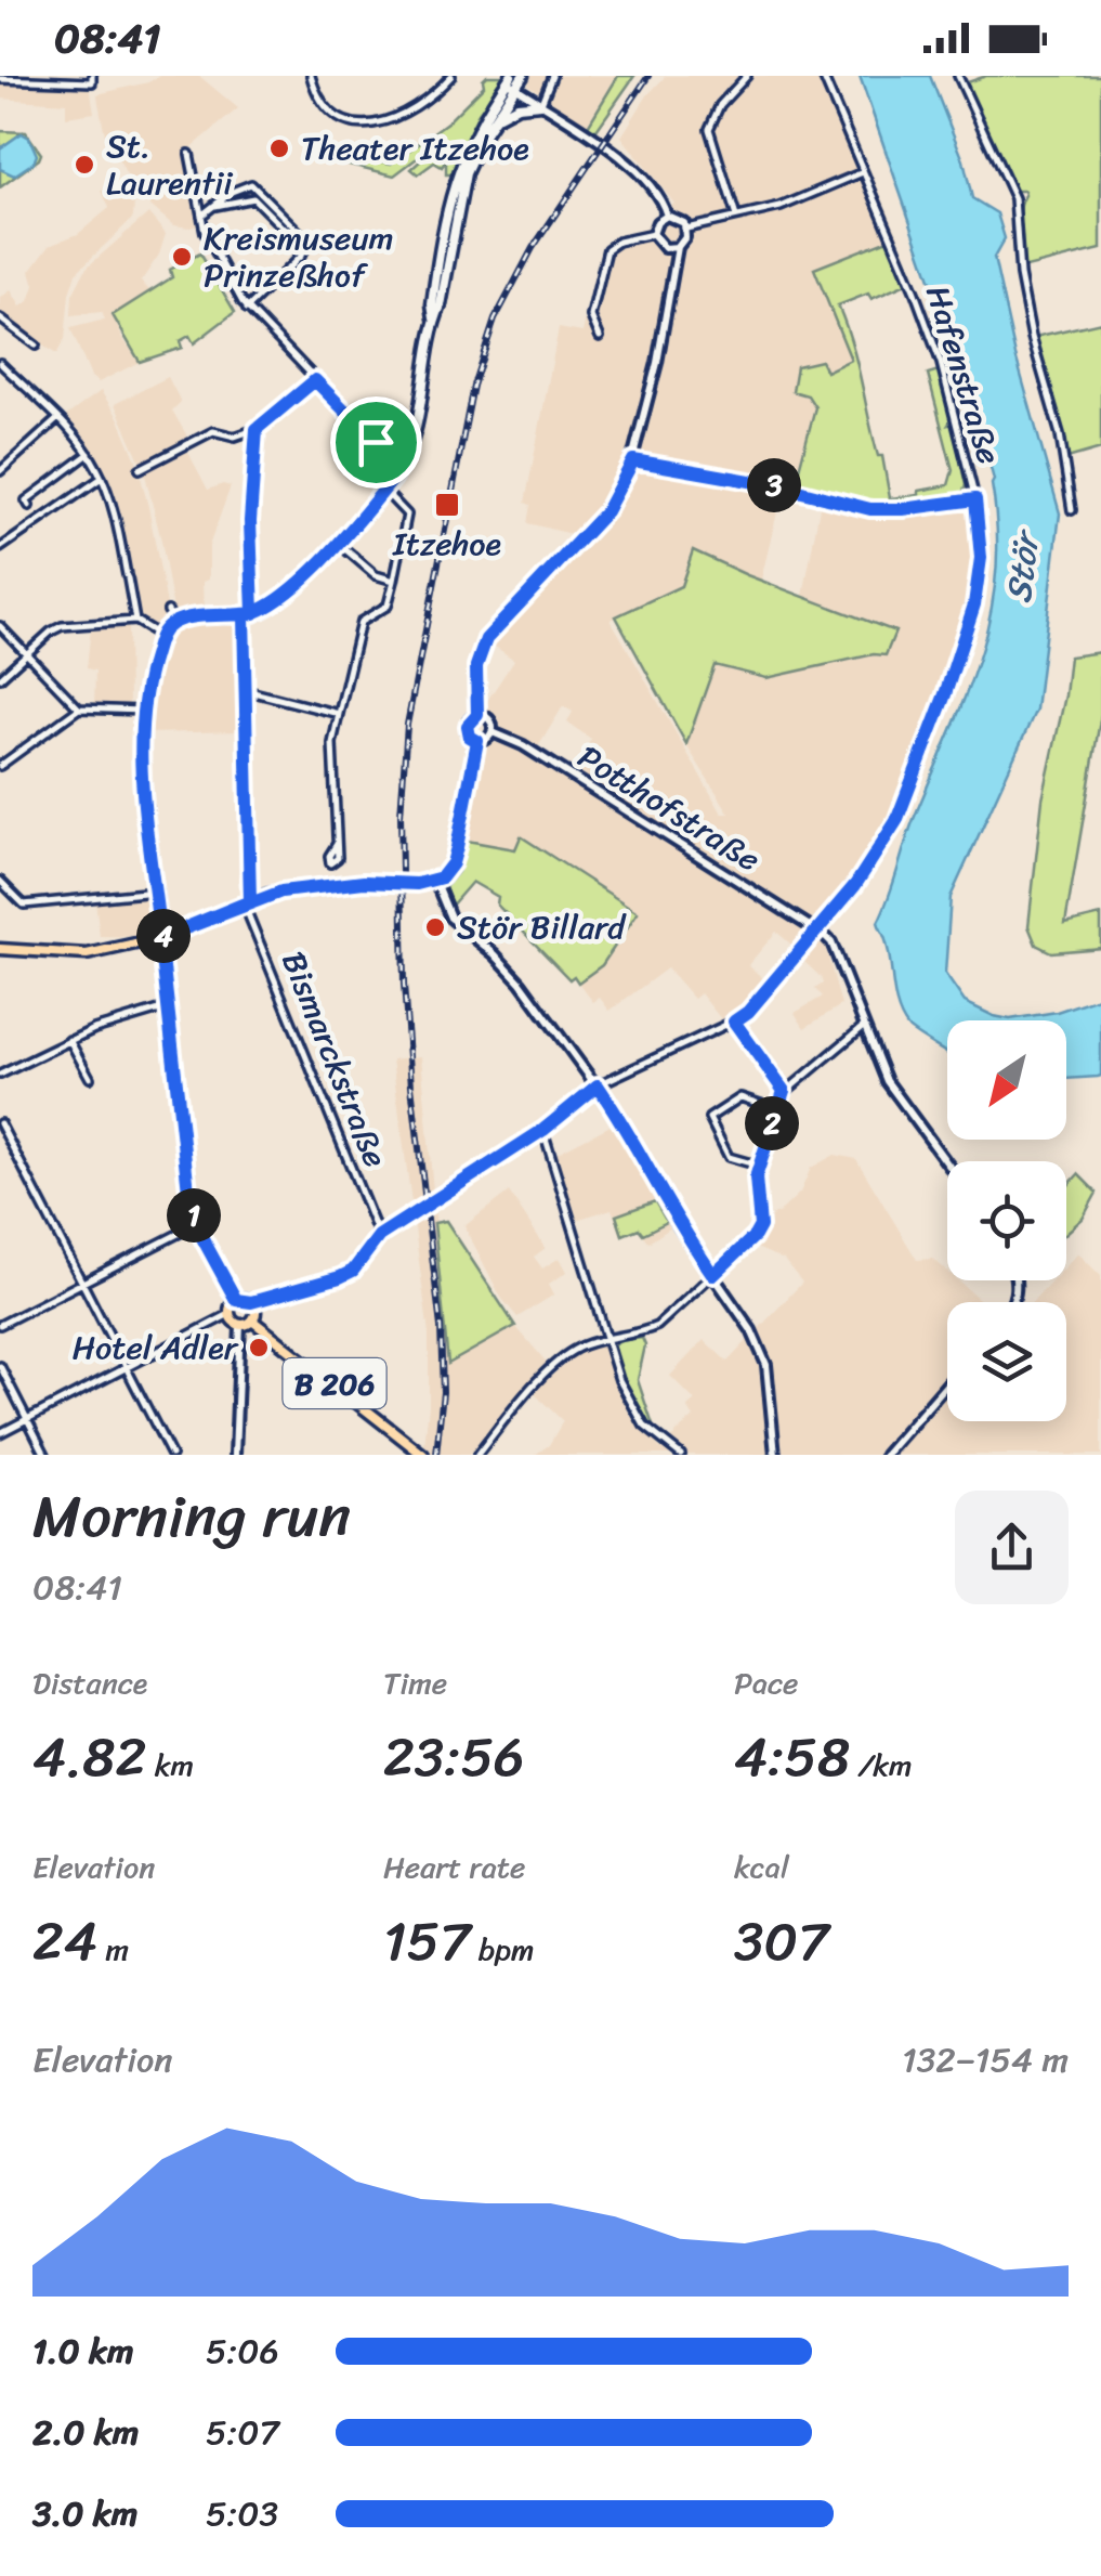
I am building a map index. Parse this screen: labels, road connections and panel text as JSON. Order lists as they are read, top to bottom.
{
  "streets": {
    "main road": ["B 206"],
    "street": ["Hafenstraße", "Potthofstraße", "Bismarckstraße"]
  },
  "crossings": [
    ["Hafenstraße", "Potthofstraße"],
    ["Hafenstraße", "Bismarckstraße"],
    ["Hafenstraße", "B 206"]
  ],
  "water": ["Stör"],
  "places": {
    "other": [
      "Theater Itzehoe",
      "St. Laurentii",
      "Kreismuseum Prinzeßhof",
      "Stör Billard",
      "Hotel Adler"
    ],
    "transit": ["Itzehoe"]
  },
  "north": "bottom left",
  "page": {
    "status": "08:41",
    "pins": [
      "3",
      "4",
      "2",
      "1"
    ],
    "heading": ["Morning run", "08:41"],
    "stats": [
      ["Distance", "4.82 km"],
      ["Time", "23:56"],
      ["Pace", "4:58 /km"],
      ["Elevation", "24 m"],
      ["Heart rate", "157 bpm"],
      ["kcal", "307"]
    ],
    "chart": ["Elevation", "132–154 m"],
    "list": [
      {
        "name": "1.0 km",
        "note": "5:06"
      },
      {
        "name": "2.0 km",
        "note": "5:07"
      },
      {
        "name": "3.0 km",
        "note": "5:03"
      }
    ]
  }
}
